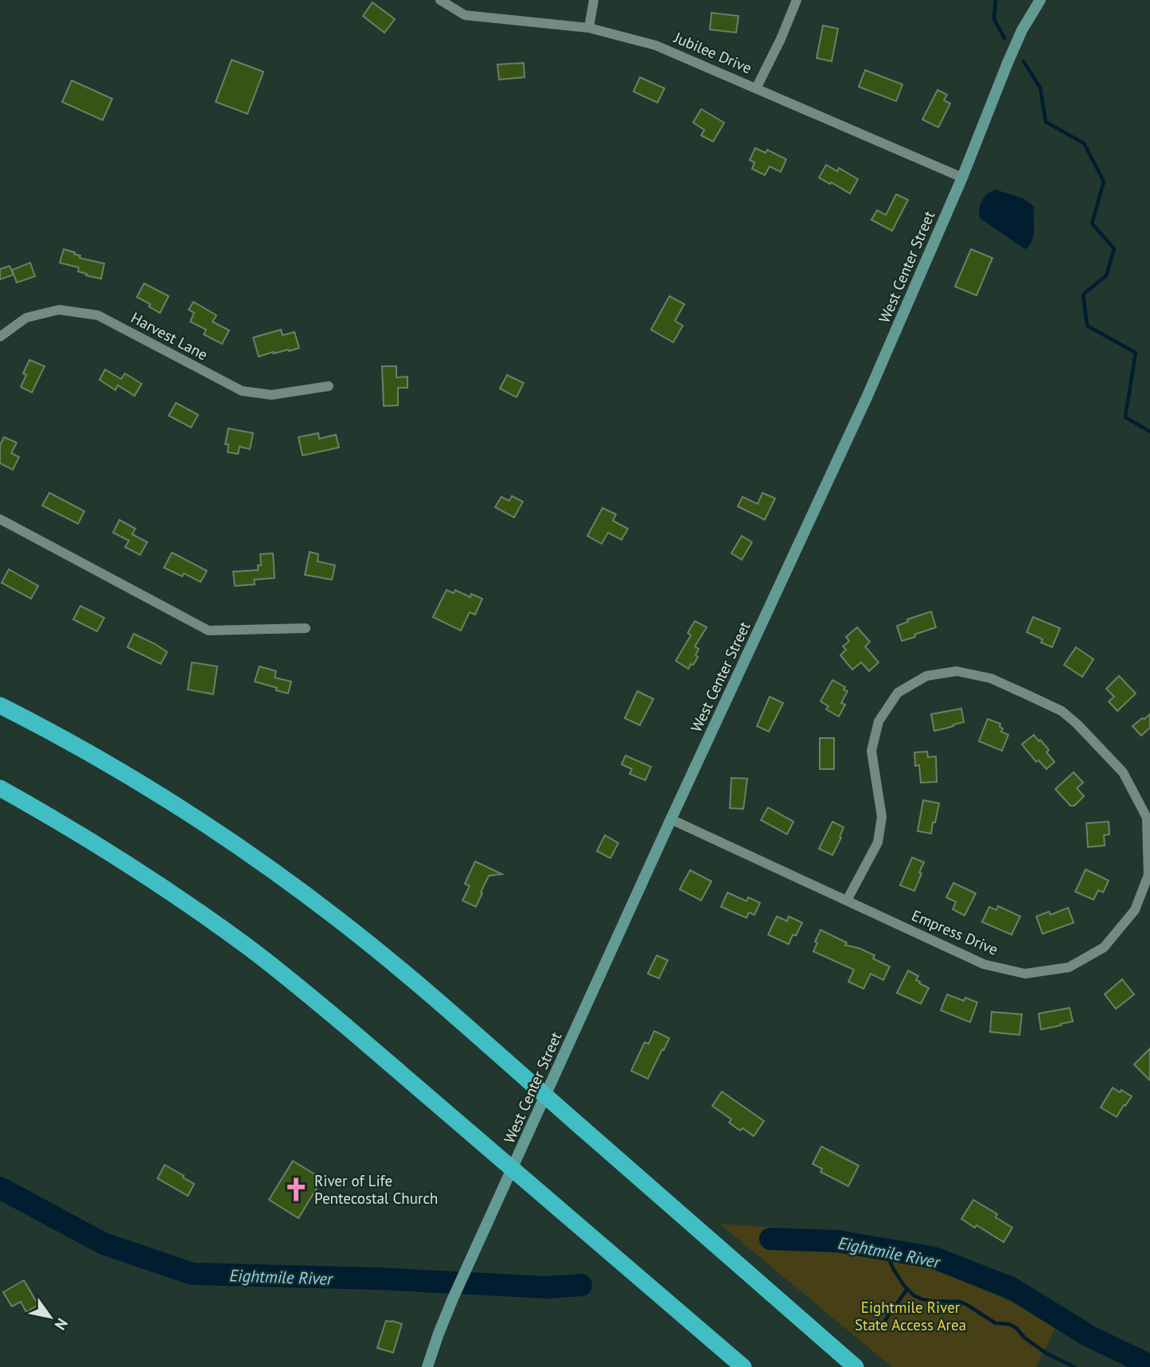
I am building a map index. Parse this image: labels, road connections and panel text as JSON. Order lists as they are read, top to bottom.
{
  "streets": {
    "street": [
      "Jubilee Drive",
      "West Center Street",
      "Harvest Lane",
      "Empress Drive"
    ]
  },
  "crossings": [
    ["Jubilee Drive", "West Center Street"],
    ["West Center Street", "Empress Drive"]
  ],
  "water": ["Eightmile River"],
  "parks": ["Eightmile River State Access Area"],
  "places": {
    "church": ["River of Life Pentecostal Church"]
  },
  "north": "bottom right"
}
